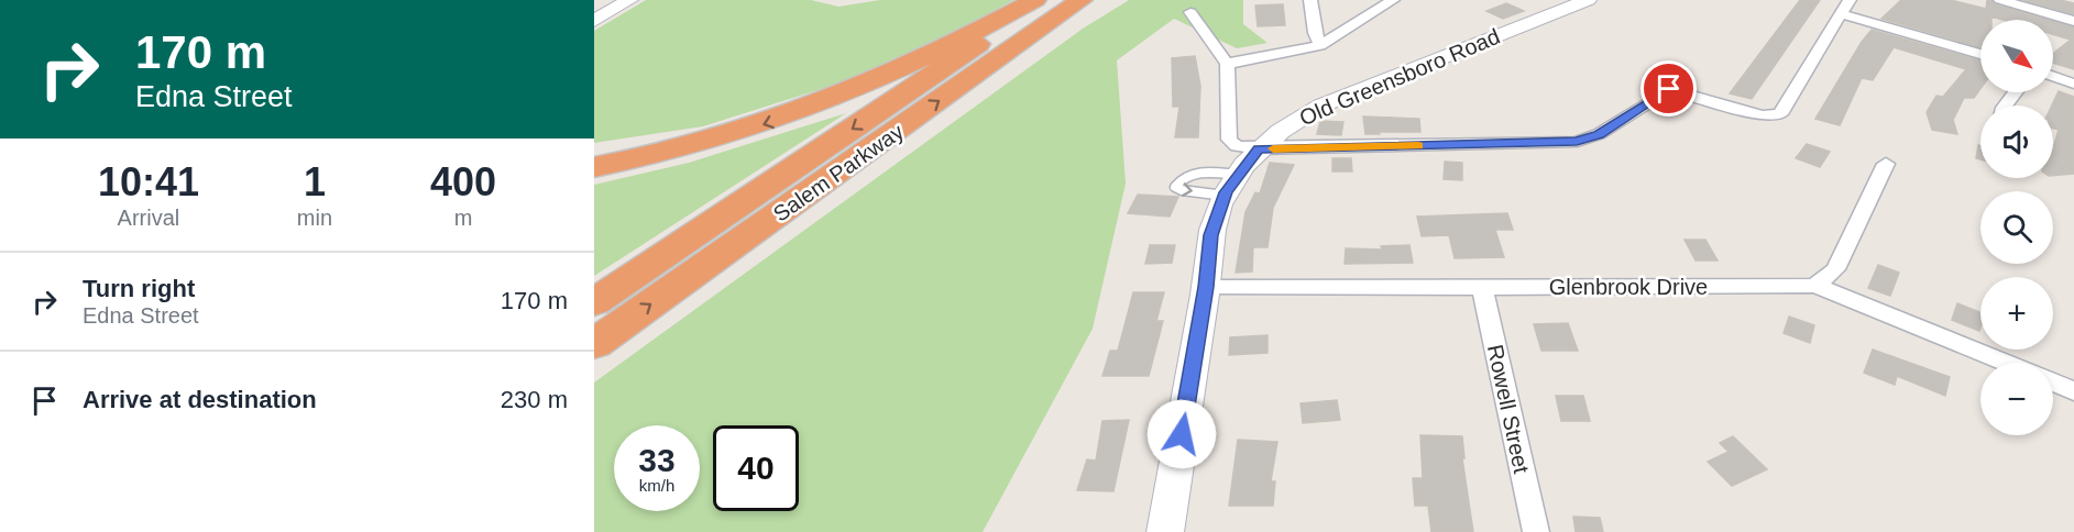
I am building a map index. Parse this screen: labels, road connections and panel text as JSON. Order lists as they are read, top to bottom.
{
  "streets": {
    "highway": ["Salem Parkway"],
    "street": ["Old Greensboro Road", "Glenbrook Drive", "Rowell Street"]
  },
  "crossings": [
    ["Old Greensboro Road", "Glenbrook Drive"],
    ["Glenbrook Drive", "Rowell Street"]
  ],
  "north": "bottom right",
  "page": {
    "turn": ["170 m", "Edna Street"],
    "map_buttons": ["+", "−"],
    "eta": [
      "10:41",
      "Arrival",
      "1",
      "min",
      "400",
      "m"
    ],
    "list": [
      {
        "name": "Turn right",
        "note": "Edna Street",
        "value": "170 m"
      },
      {
        "name": "Arrive at destination",
        "value": "230 m"
      }
    ],
    "speed": "33 km/h",
    "limit": "40"
  }
}
